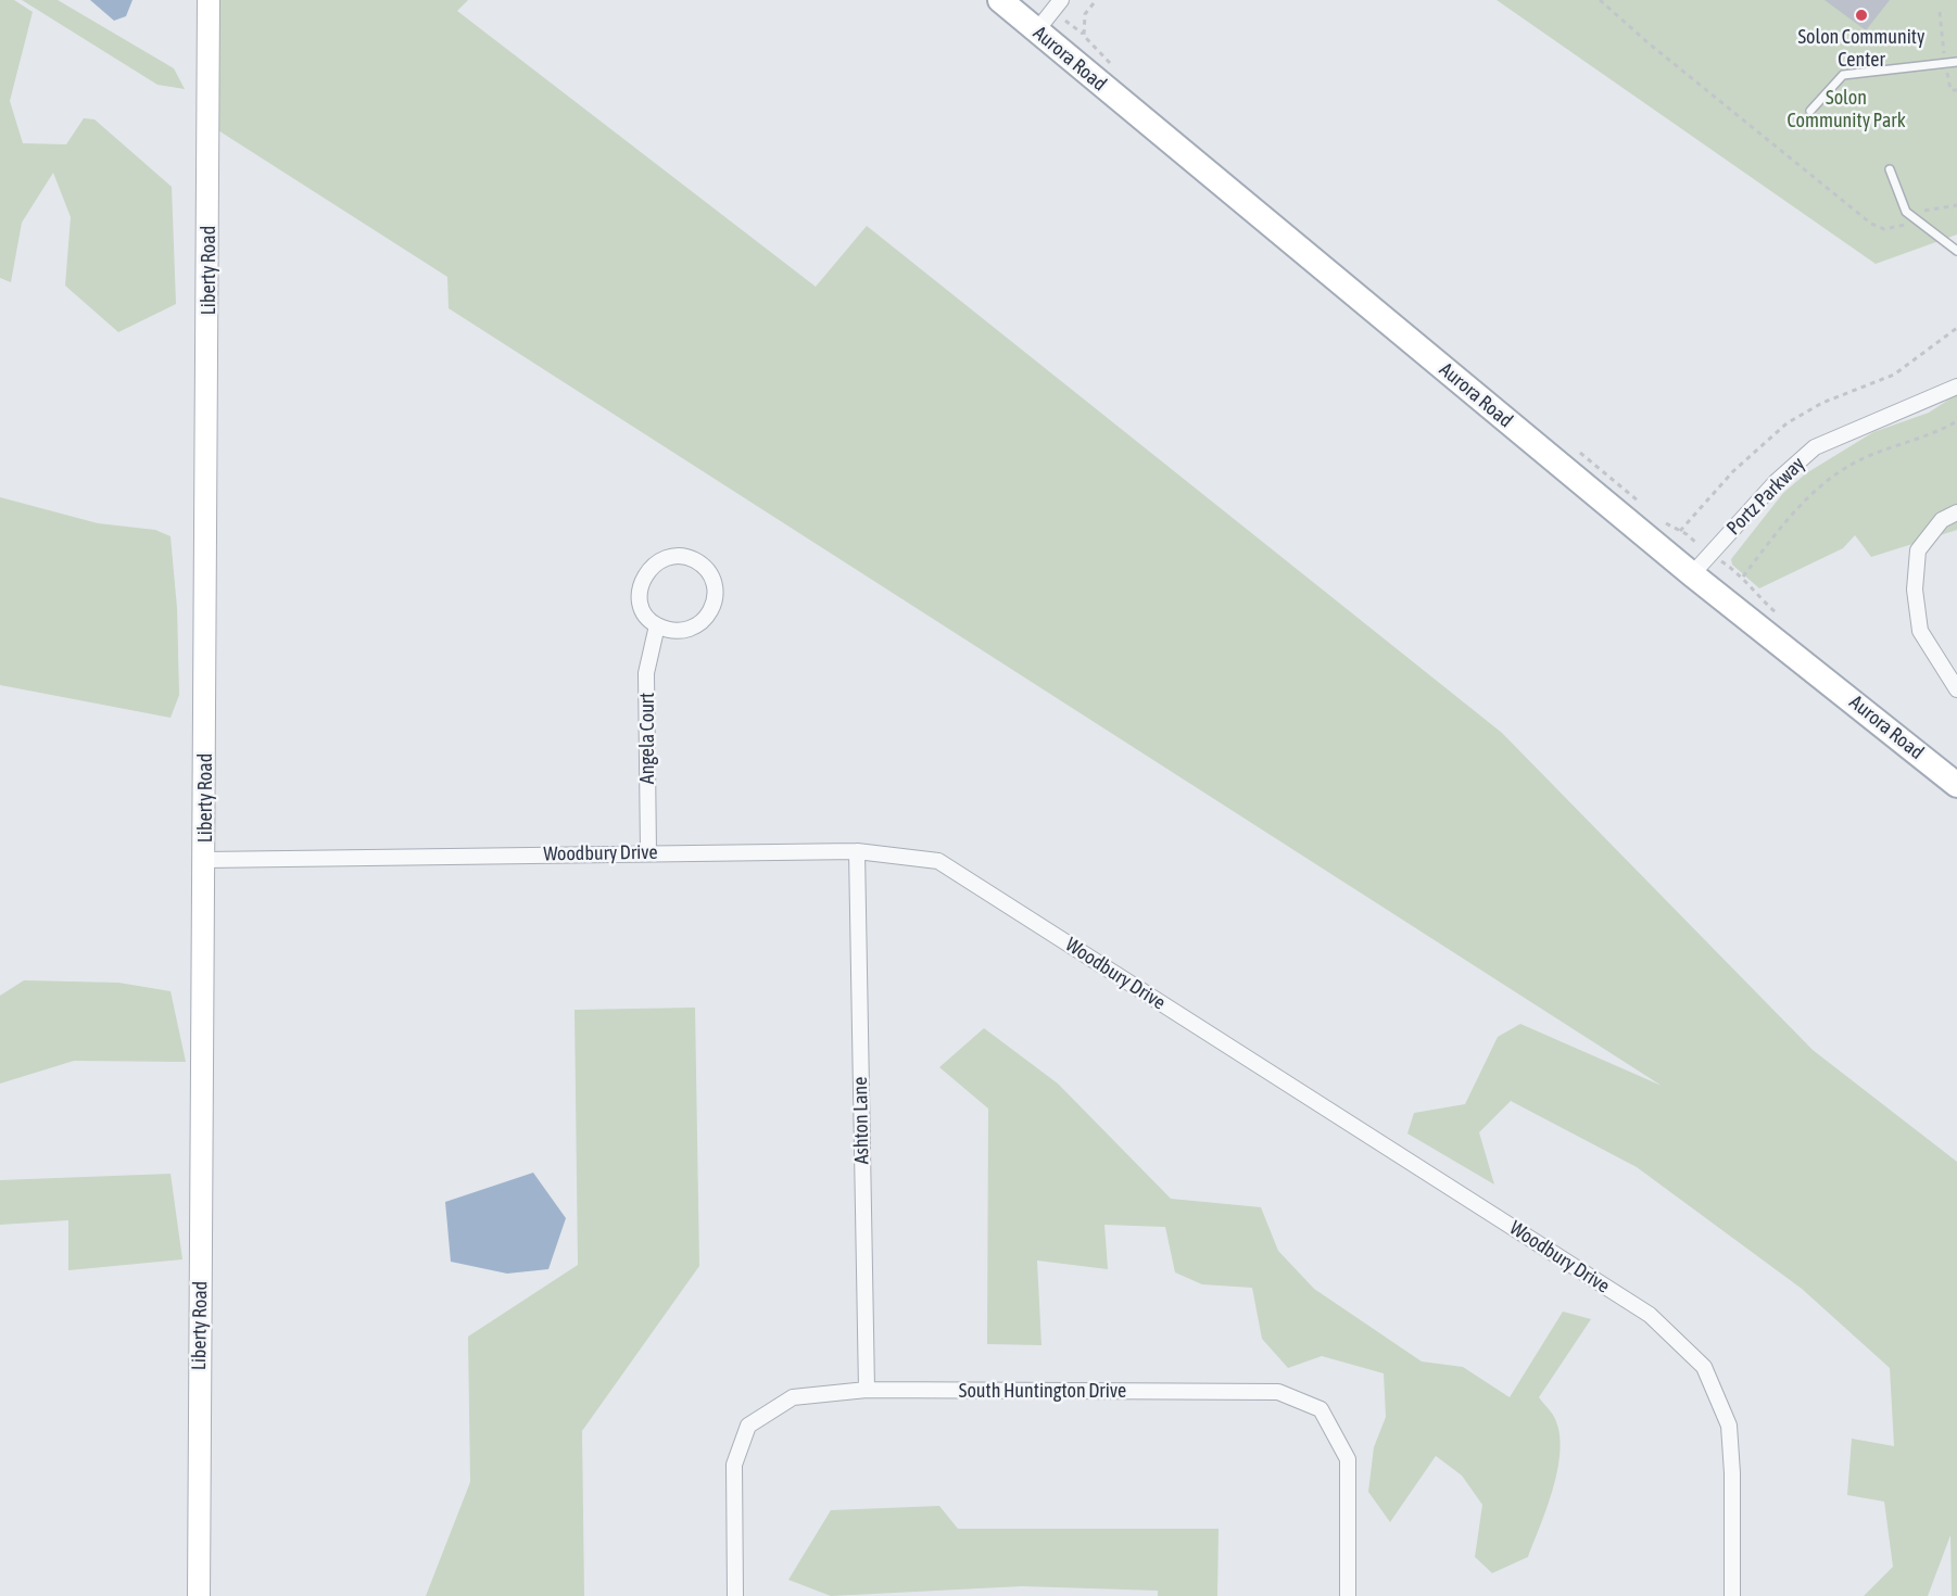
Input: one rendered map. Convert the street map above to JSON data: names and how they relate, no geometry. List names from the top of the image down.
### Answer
{
  "streets": {
    "main road": ["Aurora Road"],
    "street": [
      "Liberty Road",
      "Portz Parkway",
      "Angela Court",
      "Woodbury Drive",
      "Ashton Lane",
      "South Huntington Drive"
    ]
  },
  "crossings": [
    ["Aurora Road", "Portz Parkway"],
    ["Liberty Road", "Woodbury Drive"],
    ["Angela Court", "Woodbury Drive"],
    ["Woodbury Drive", "Ashton Lane"],
    ["Ashton Lane", "South Huntington Drive"]
  ],
  "parks": ["Solon Community Park"],
  "places": ["Solon Community Center"]
}
